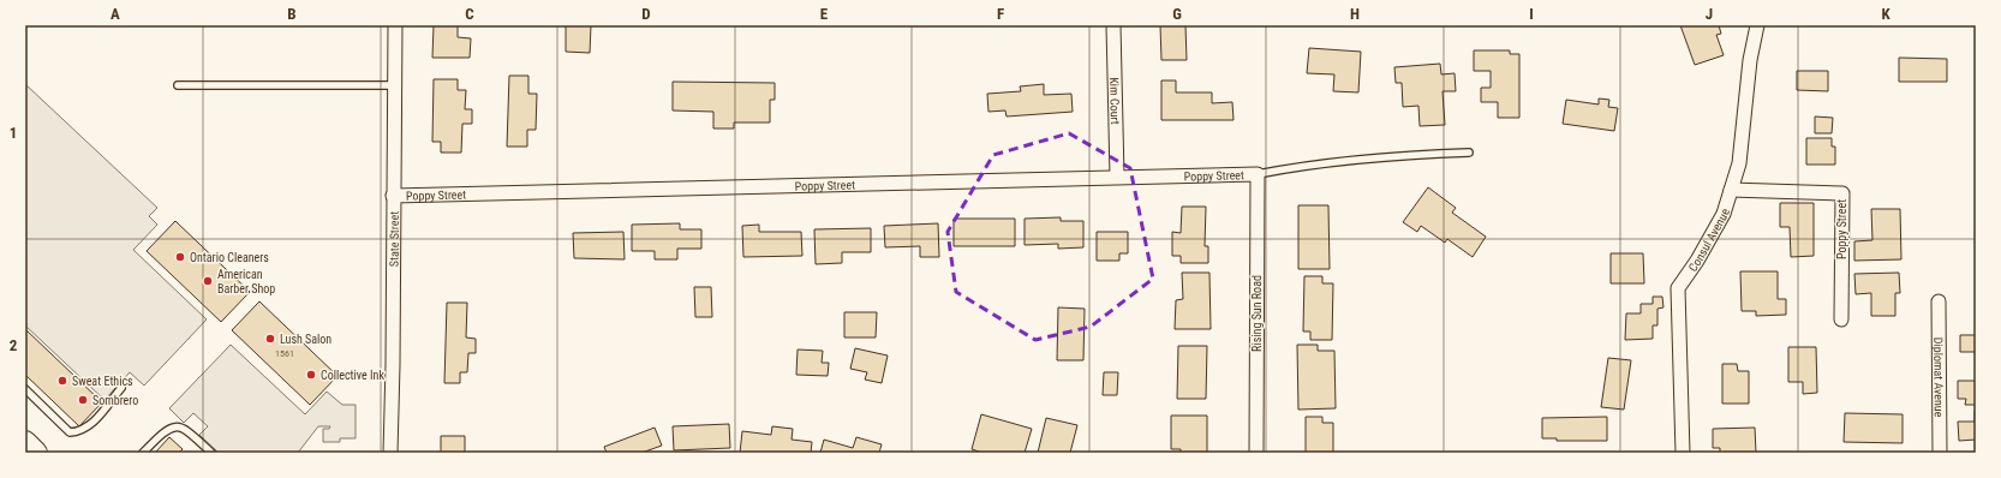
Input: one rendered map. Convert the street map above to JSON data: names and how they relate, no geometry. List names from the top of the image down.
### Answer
{
  "streets": {
    "street": [
      "Kim Court",
      "Poppy Street",
      "State Street",
      "Consul Avenue",
      "Rising Sun Road",
      "Diplomat Avenue"
    ]
  },
  "crossings": [
    ["Kim Court", "Poppy Street"],
    ["Poppy Street", "State Street"],
    ["Poppy Street", "Consul Avenue"],
    ["Poppy Street", "Rising Sun Road"]
  ],
  "places": [
    "Ontario Cleaners",
    "American Barber Shop",
    "Lush Salon",
    "Collective Ink",
    "Sweat Ethics",
    "Sombrero"
  ],
  "house_numbers": ["1561"],
  "grid": {
    "columns": [
      "A",
      "B",
      "C",
      "D",
      "E",
      "F",
      "G",
      "H",
      "I",
      "J",
      "K"
    ],
    "rows": ["1", "2"]
  }
}
